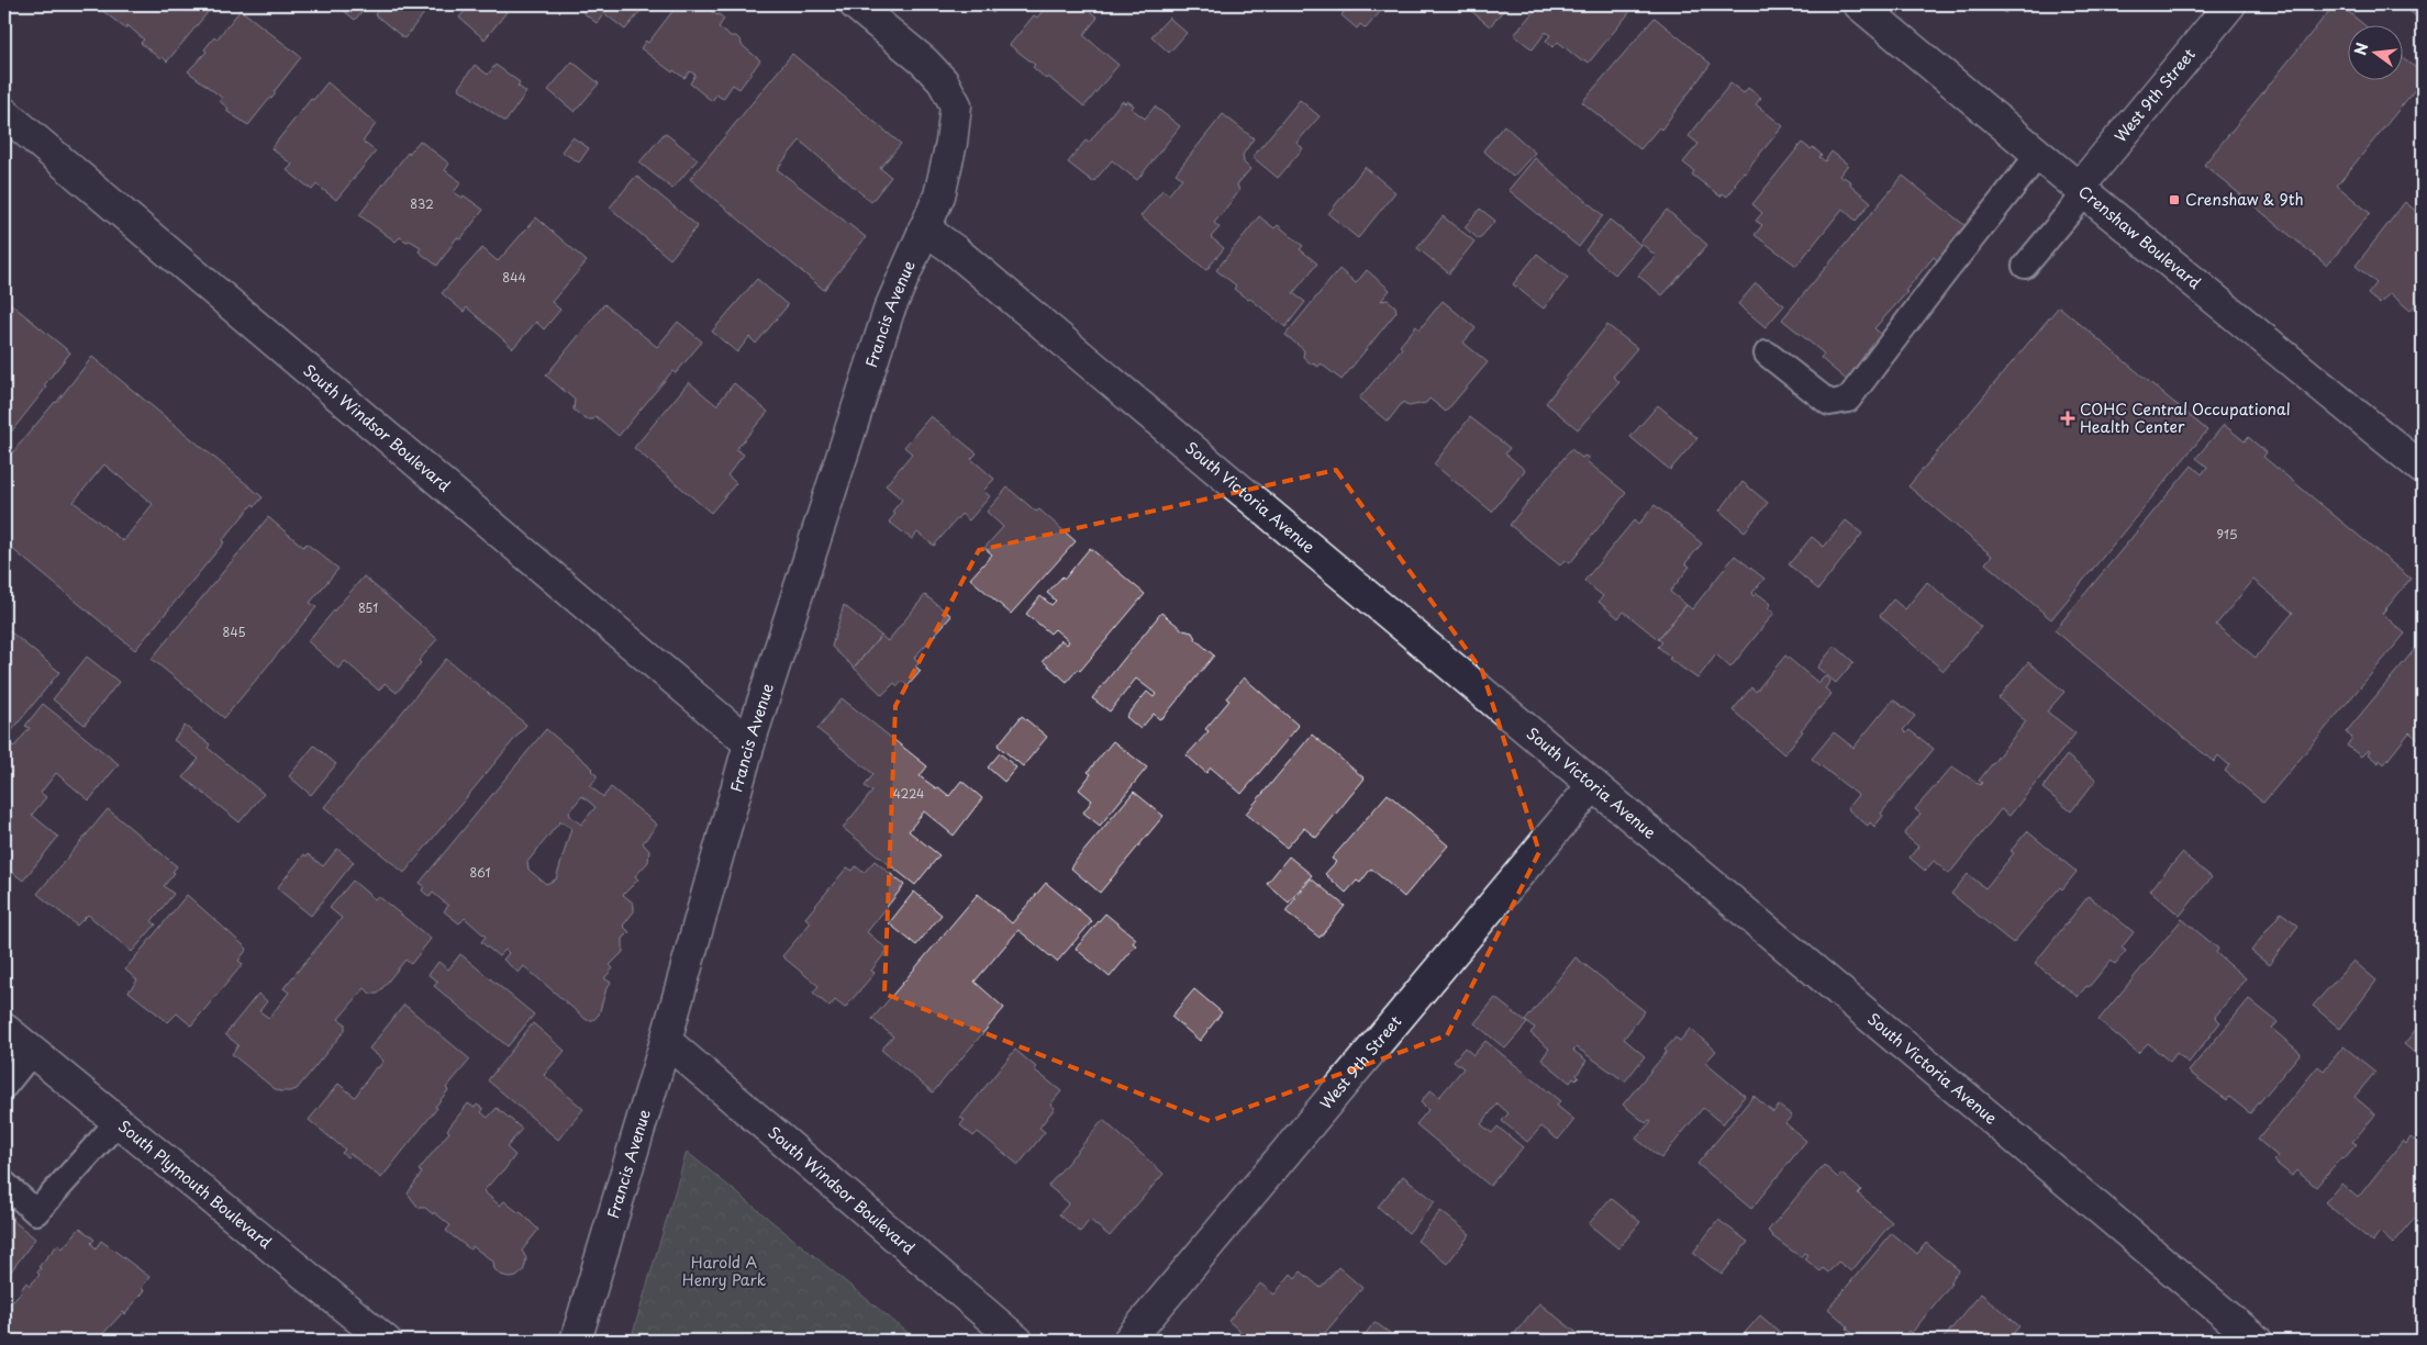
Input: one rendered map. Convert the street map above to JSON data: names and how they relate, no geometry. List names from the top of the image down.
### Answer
{
  "streets": {
    "street": [
      "West 9th Street",
      "Crenshaw Boulevard",
      "Francis Avenue",
      "South Windsor Boulevard",
      "South Victoria Avenue",
      "South Plymouth Boulevard"
    ]
  },
  "crossings": [
    ["West 9th Street", "Crenshaw Boulevard"],
    ["West 9th Street", "South Victoria Avenue"],
    ["Francis Avenue", "South Windsor Boulevard"],
    ["Francis Avenue", "South Victoria Avenue"]
  ],
  "parks": ["Harold A Henry Park"],
  "places": {
    "transit": ["Crenshaw & 9th"],
    "health": ["COHC Central Occupational Health Center"]
  },
  "house_numbers": [
    "832",
    "844",
    "915",
    "851",
    "845",
    "4224",
    "861"
  ],
  "north": "left"
}
